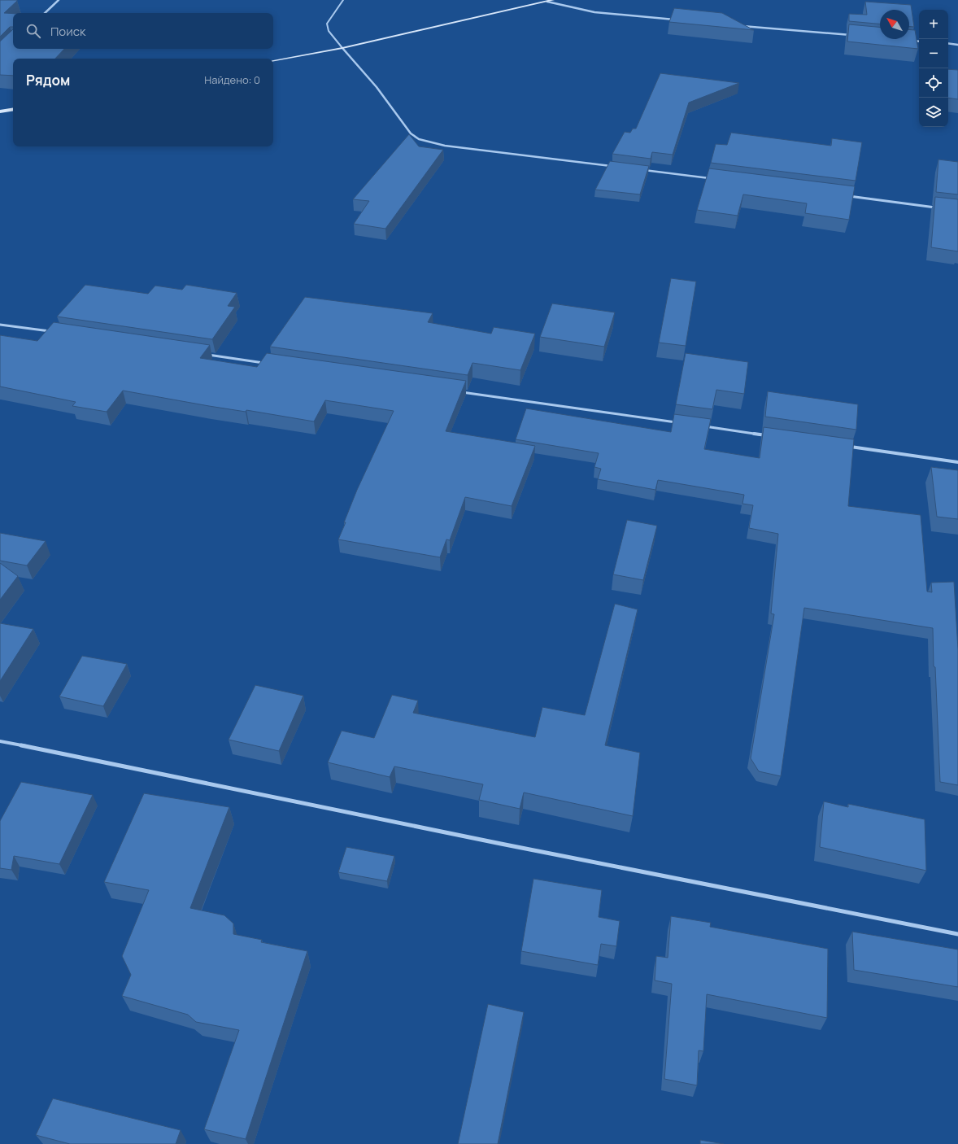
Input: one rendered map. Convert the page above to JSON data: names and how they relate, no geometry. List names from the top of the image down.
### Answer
{
  "north": "top left",
  "page": {
    "map_buttons": ["+", "−"],
    "search": "Поиск",
    "heading": ["Рядом", "Найдено: 0"]
  }
}
